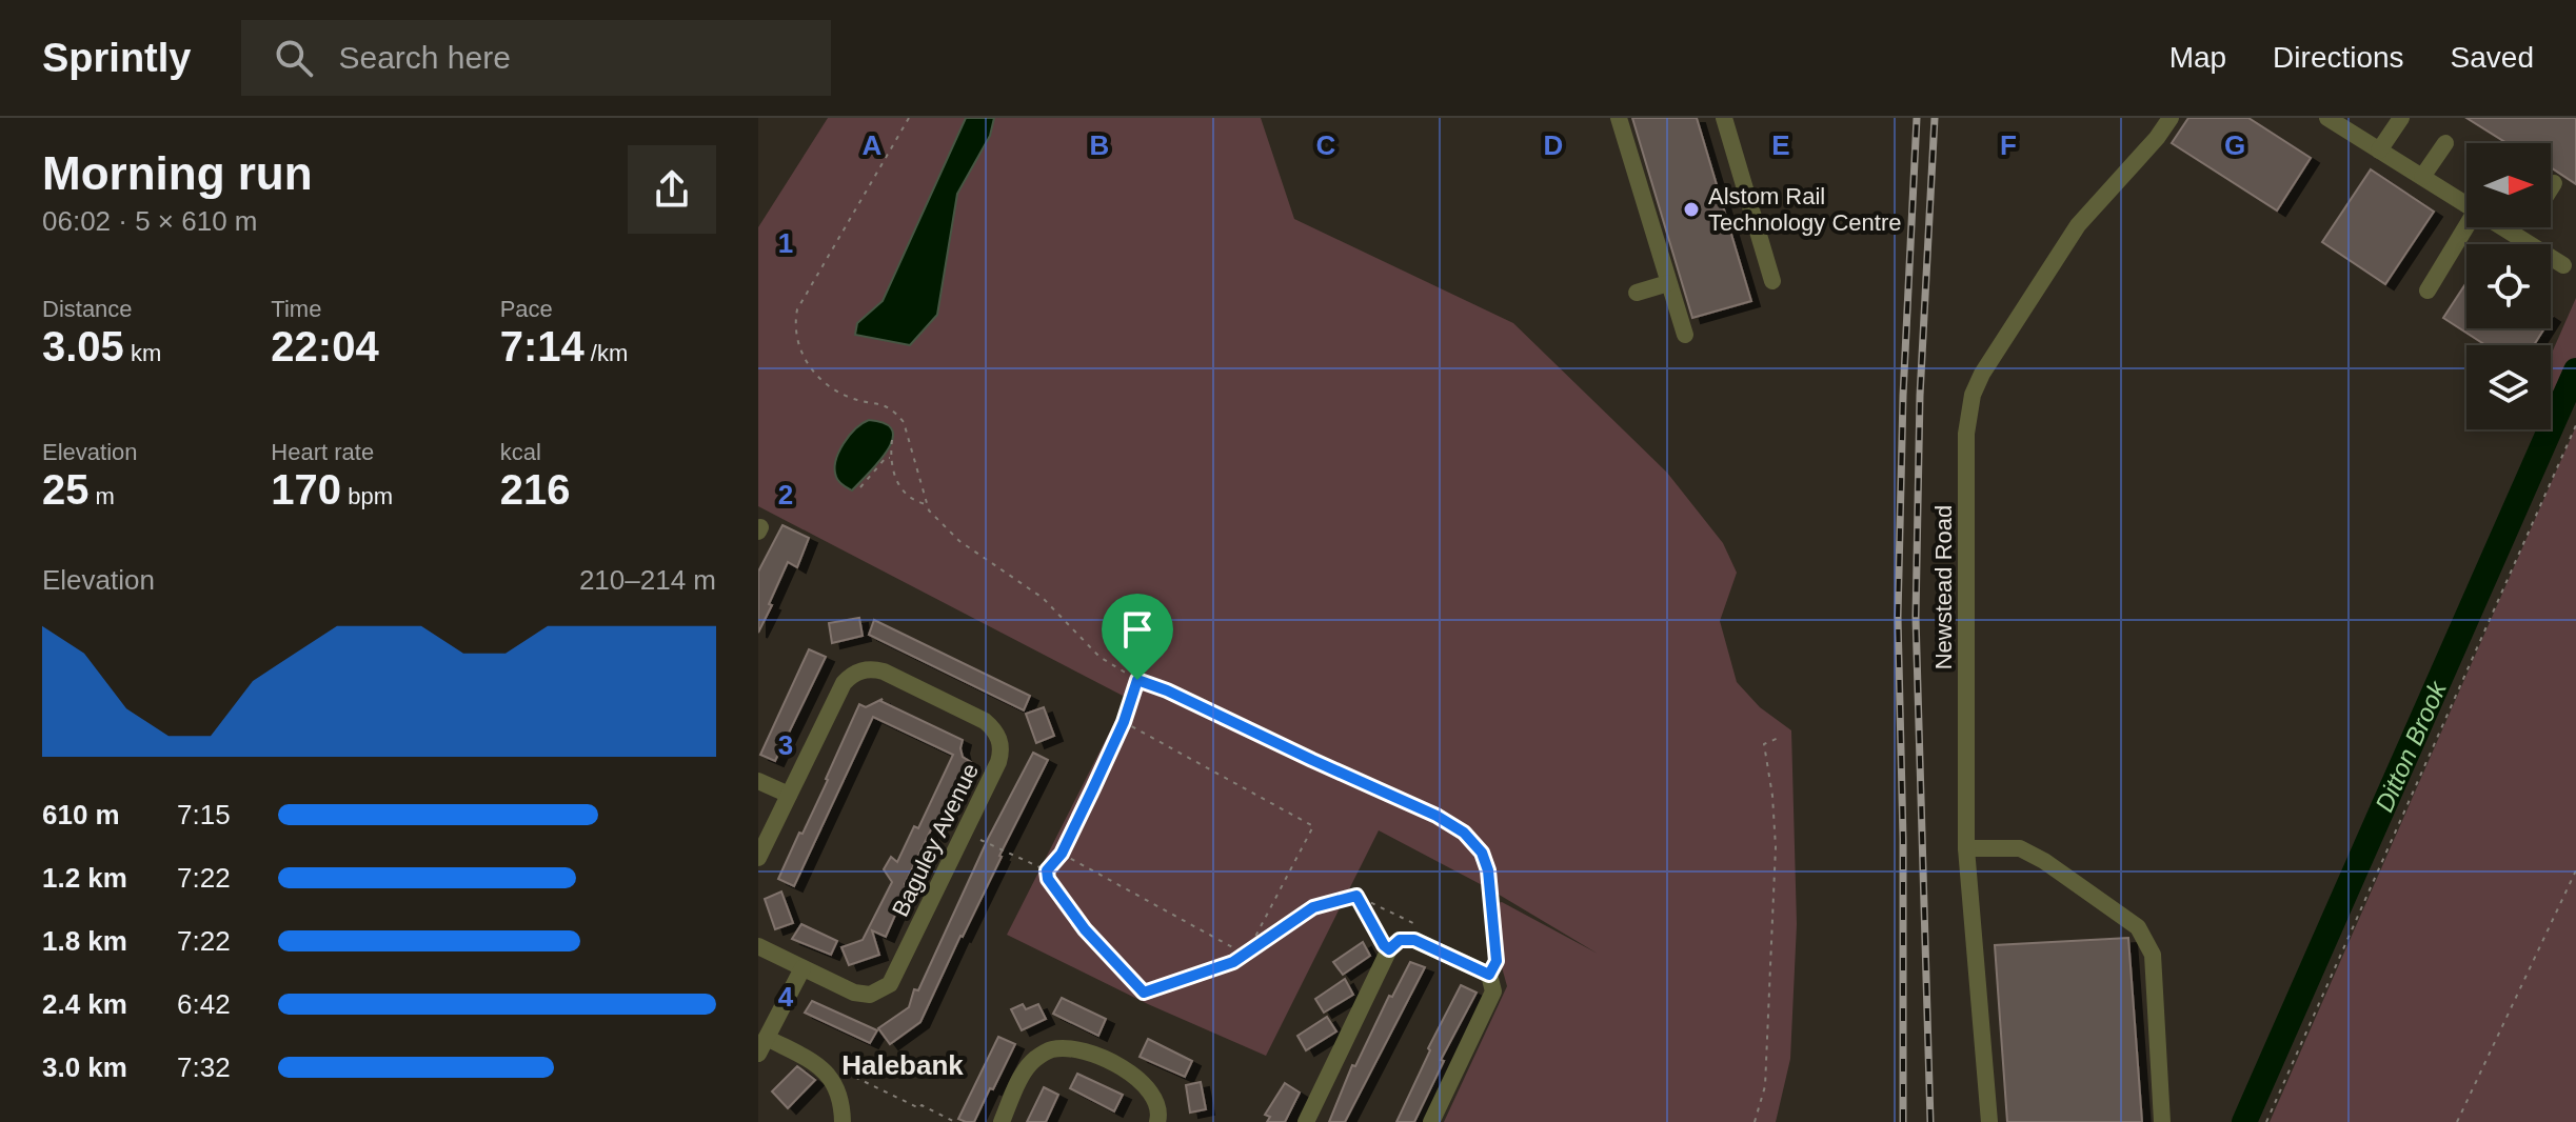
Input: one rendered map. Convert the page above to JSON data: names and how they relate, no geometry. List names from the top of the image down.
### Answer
{
  "streets": {
    "street": ["Newstead Road", "Baguley Avenue"]
  },
  "districts": ["Halebank"],
  "water": ["Ditton Brook"],
  "places": ["Alstom Rail Technology Centre"],
  "north": "right",
  "page": {
    "header": "Sprintly",
    "search": "Search here",
    "nav": ["Map", "Directions", "Saved"],
    "heading": ["Morning run", "06:02 · 5 × 610 m"],
    "stats": [
      ["Distance", "3.05 km"],
      ["Time", "22:04"],
      ["Pace", "7:14 /km"],
      ["Elevation", "25 m"],
      ["Heart rate", "170 bpm"],
      ["kcal", "216"]
    ],
    "chart": ["Elevation", "210–214 m"],
    "list": [
      {
        "name": "610 m",
        "note": "7:15"
      },
      {
        "name": "1.2 km",
        "note": "7:22"
      },
      {
        "name": "1.8 km",
        "note": "7:22"
      },
      {
        "name": "2.4 km",
        "note": "6:42"
      },
      {
        "name": "3.0 km",
        "note": "7:32"
      }
    ]
  },
  "grid": {
    "columns": [
      "A",
      "B",
      "C",
      "D",
      "E",
      "F",
      "G"
    ],
    "rows": [
      "1",
      "2",
      "3",
      "4"
    ]
  }
}
